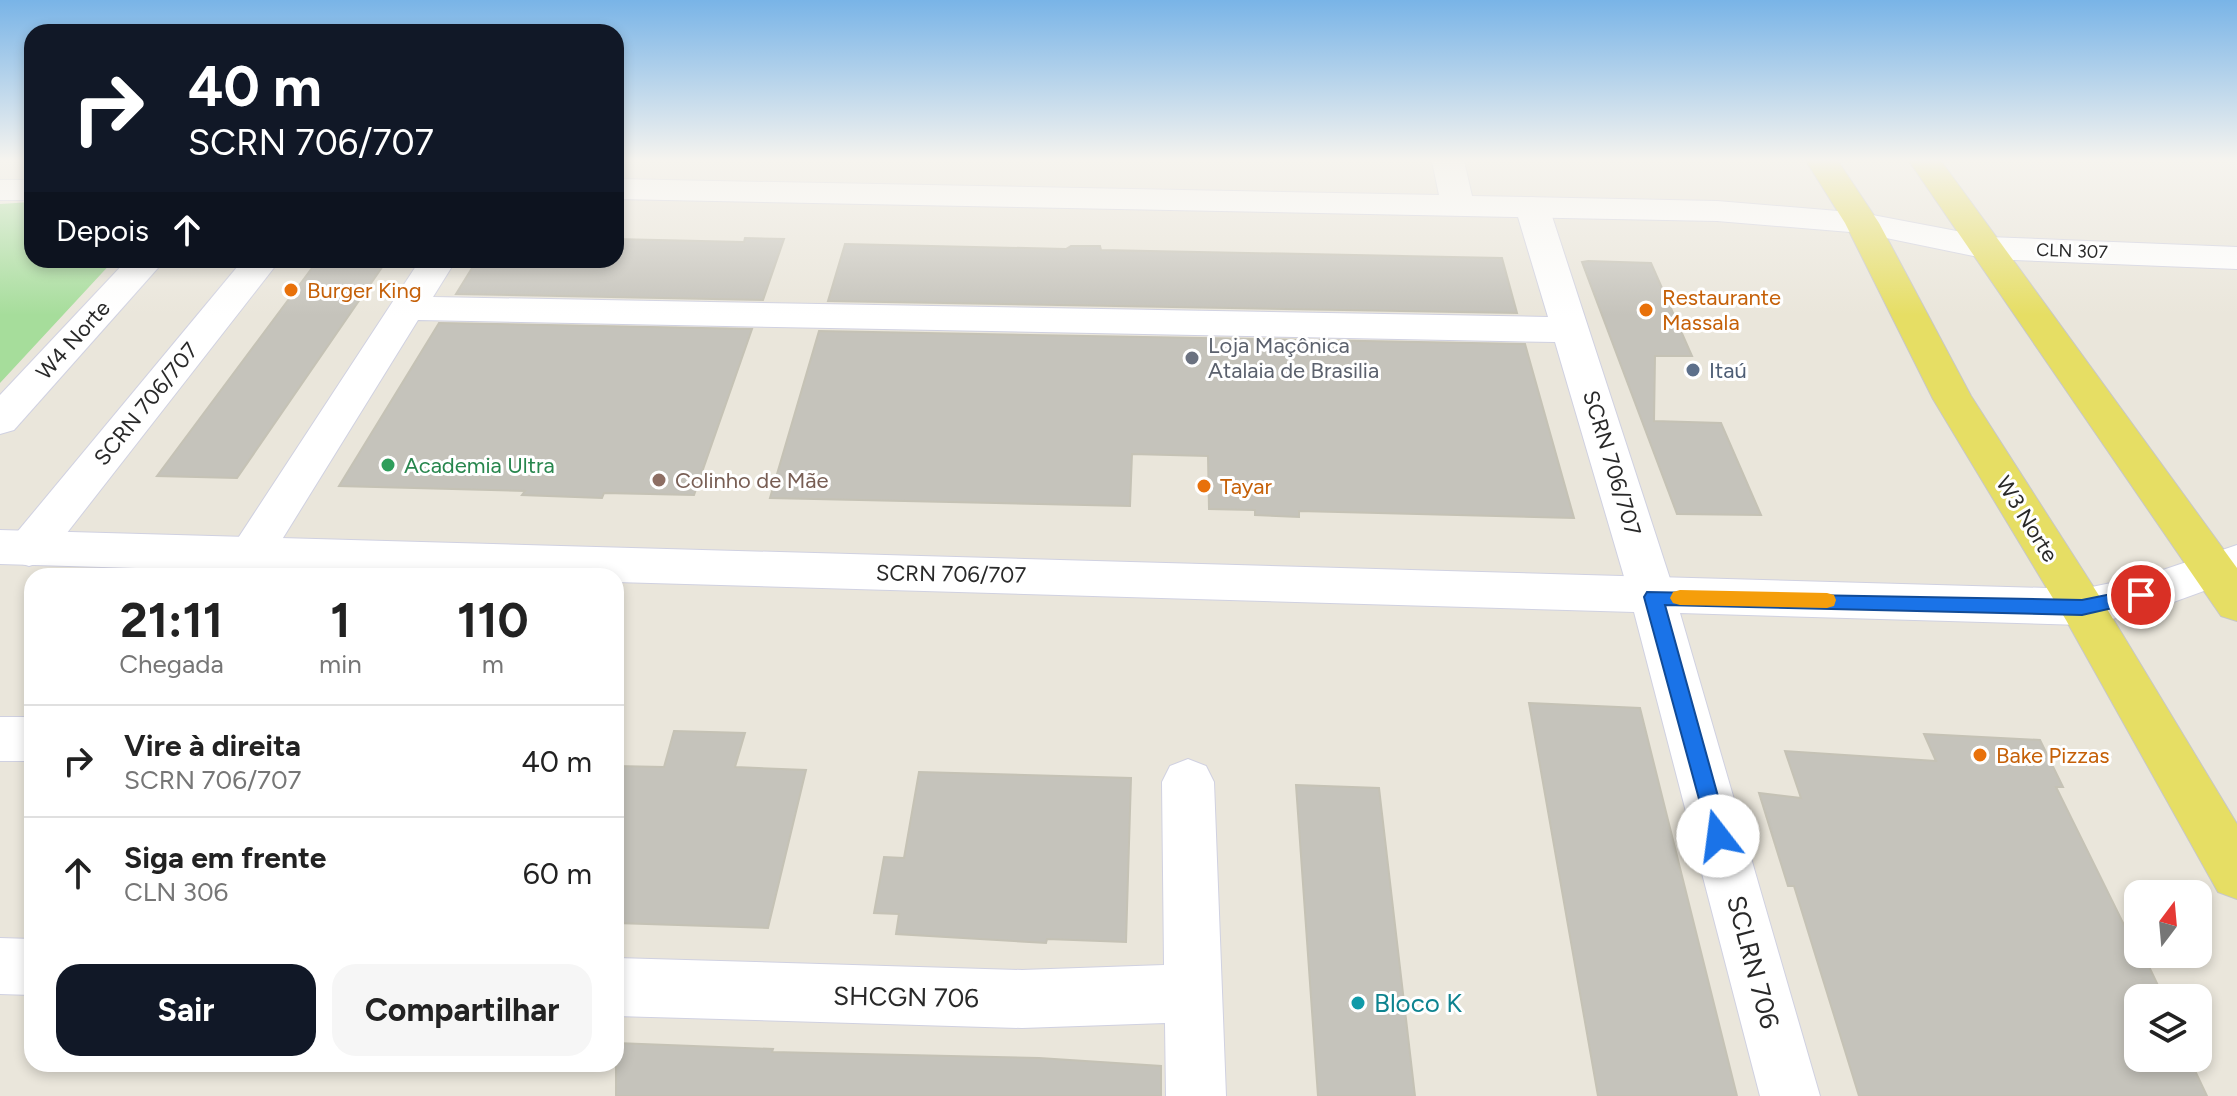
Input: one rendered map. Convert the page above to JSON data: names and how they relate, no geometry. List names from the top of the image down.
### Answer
{
  "streets": {
    "main road": ["W3 Norte"],
    "street": [
      "CLN 307",
      "W4 Norte",
      "SCRN 706/707",
      "SCLRN 706",
      "SHCGN 706"
    ]
  },
  "crossings": [
    ["CLN 307", "W3 Norte"],
    ["SCRN 706/707", "W3 Norte"],
    ["SCRN 706/707", "SCLRN 706"]
  ],
  "places": [
    "Burger King",
    "Restaurante Massala",
    "Loja Maçônica Atalaia de Brasilia",
    "Itaú",
    "Academia Ultra",
    "Colinho de Mãe",
    "Tayar",
    "Bake Pizzas",
    "Bloco K"
  ],
  "north": "top",
  "page": {
    "turn": ["40 m", "SCRN 706/707"],
    "then": "Depois",
    "eta": [
      "21:11",
      "Chegada",
      "1",
      "min",
      "110",
      "m"
    ],
    "list": [
      {
        "name": "Vire à direita",
        "note": "SCRN 706/707",
        "value": "40 m"
      },
      {
        "name": "Siga em frente",
        "note": "CLN 306",
        "value": "60 m"
      }
    ],
    "buttons": ["Sair", "Compartilhar"]
  }
}
